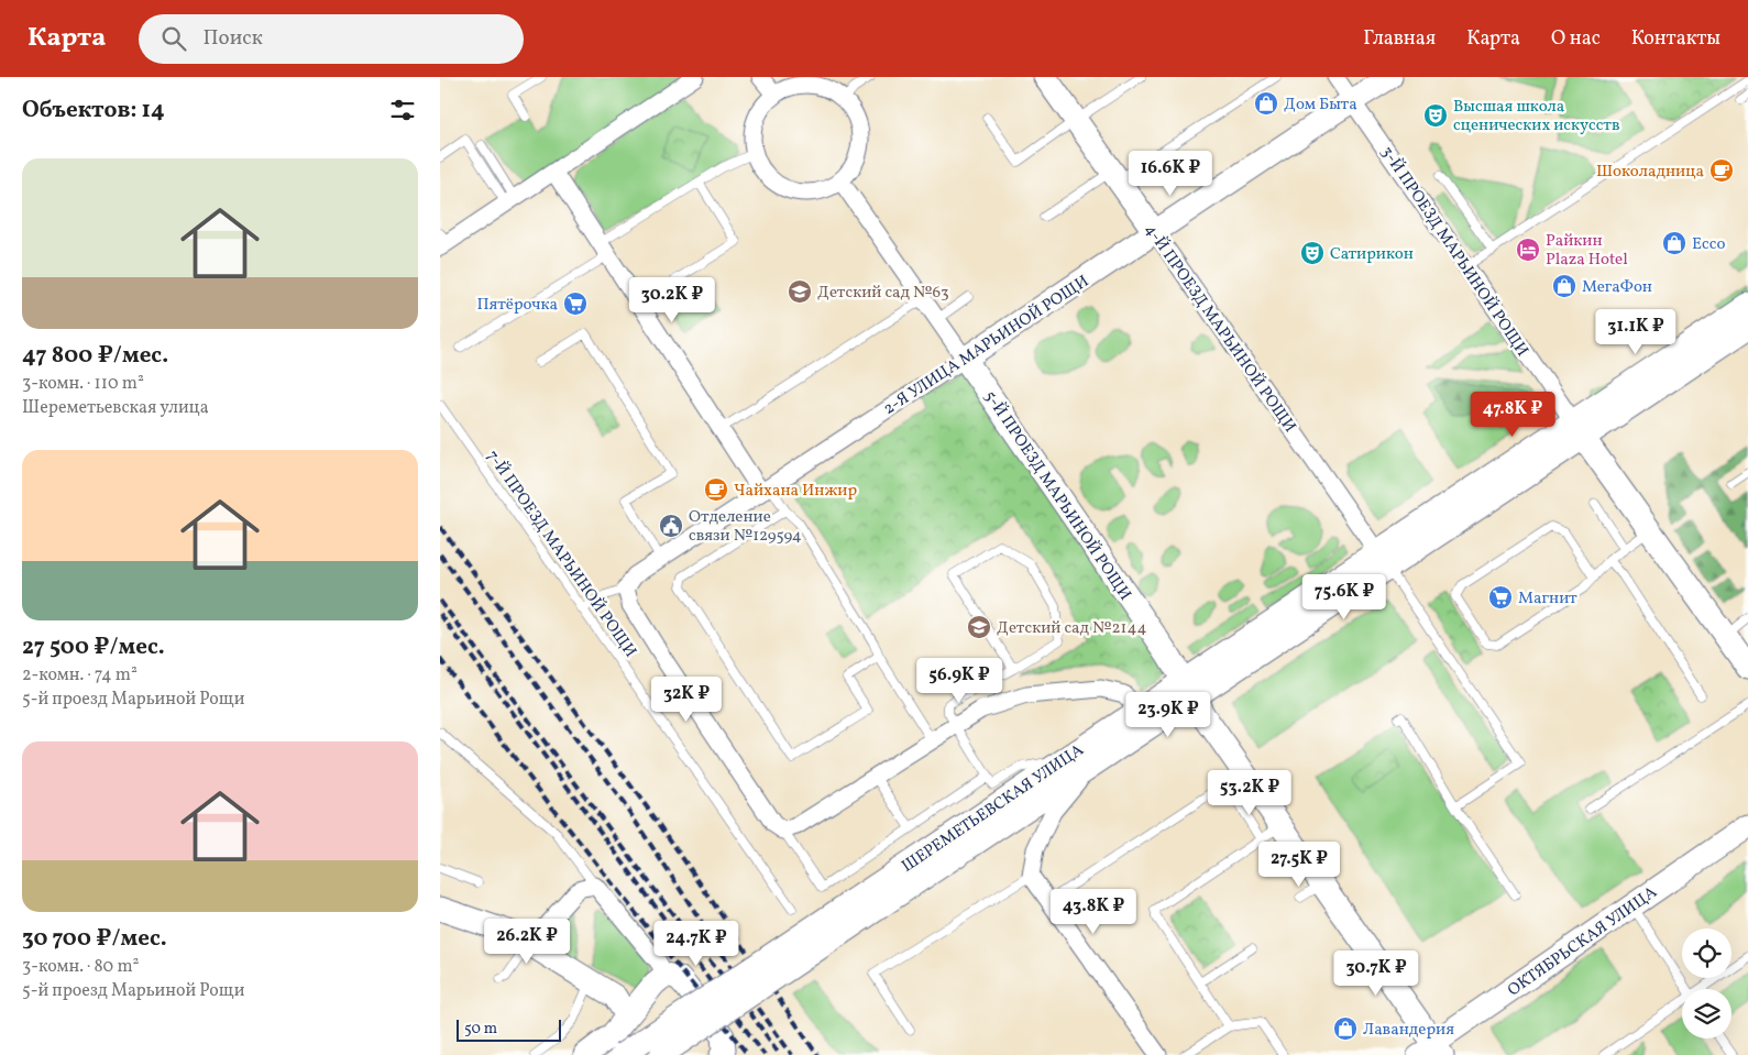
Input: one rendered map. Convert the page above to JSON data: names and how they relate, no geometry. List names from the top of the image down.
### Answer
{
  "streets": {
    "street": [
      "3-Й ПРОЕЗД МАРЬИНОЙ РОЩИ",
      "4-Й ПРОЕЗД МАРЬИНОЙ РОЩИ",
      "2-Я УЛИЦА МАРЬИНОЙ РОЩИ",
      "5-Й ПРОЕЗД МАРЬИНОЙ РОЩИ",
      "ШЕРЕМЕТЬЕВСКАЯ УЛИЦА",
      "ОКТЯБРЬСКАЯ УЛИЦА"
    ],
    "lane": ["7-Й ПРОЕЗД МАРЬИНОЙ РОЩИ"]
  },
  "crossings": [
    ["3-Й ПРОЕЗД МАРЬИНОЙ РОЩИ", "2-Я УЛИЦА МАРЬИНОЙ РОЩИ"],
    ["3-Й ПРОЕЗД МАРЬИНОЙ РОЩИ", "ШЕРЕМЕТЬЕВСКАЯ УЛИЦА"],
    ["4-Й ПРОЕЗД МАРЬИНОЙ РОЩИ", "2-Я УЛИЦА МАРЬИНОЙ РОЩИ"],
    ["4-Й ПРОЕЗД МАРЬИНОЙ РОЩИ", "ШЕРЕМЕТЬЕВСКАЯ УЛИЦА"],
    ["2-Я УЛИЦА МАРЬИНОЙ РОЩИ", "5-Й ПРОЕЗД МАРЬИНОЙ РОЩИ"],
    ["2-Я УЛИЦА МАРЬИНОЙ РОЩИ", "7-Й ПРОЕЗД МАРЬИНОЙ РОЩИ"],
    ["5-Й ПРОЕЗД МАРЬИНОЙ РОЩИ", "ШЕРЕМЕТЬЕВСКАЯ УЛИЦА"],
    ["5-Й ПРОЕЗД МАРЬИНОЙ РОЩИ", "ОКТЯБРЬСКАЯ УЛИЦА"]
  ],
  "places": {
    "shop": [
      "Дом Быта",
      "Ecco",
      "МегаФон",
      "Лавандерия"
    ],
    "theatre": ["Высшая школа сценических искусств", "Сатирикон"],
    "cafe": ["Шоколадница", "Чайхана Инжир"],
    "hotel": ["Райкин Plaza Hotel"],
    "school or university": ["Детский сад №63", "Детский сад №2144"],
    "supermarket": ["Пятёрочка", "Магнит"],
    "public building": ["Отделение связи №129594"]
  },
  "scale_bar": "50 m",
  "page": {
    "header": "Карта",
    "search": "Поиск",
    "nav": [
      "Главная",
      "Карта",
      "О нас",
      "Контакты"
    ],
    "heading": "Объектов: 14",
    "list": [
      {
        "name": "47 800 ₽/мес.",
        "note": "3-комн. · 110 m² · Шереметьевская улица"
      },
      {
        "name": "27 500 ₽/мес.",
        "note": "2-комн. · 74 m² · 5-й проезд Марьиной Рощи"
      },
      {
        "name": "30 700 ₽/мес.",
        "note": "3-комн. · 80 m² · 5-й проезд Марьиной Рощи"
      }
    ],
    "price": [
      "16.6K ₽",
      "30.2K ₽",
      "31.1K ₽",
      "47.8K ₽",
      "75.6K ₽",
      "56.9K ₽",
      "32K ₽",
      "23.9K ₽",
      "53.2K ₽",
      "27.5K ₽",
      "43.8K ₽",
      "26.2K ₽",
      "24.7K ₽",
      "30.7K ₽"
    ],
    "scale": "50 m"
  }
}
